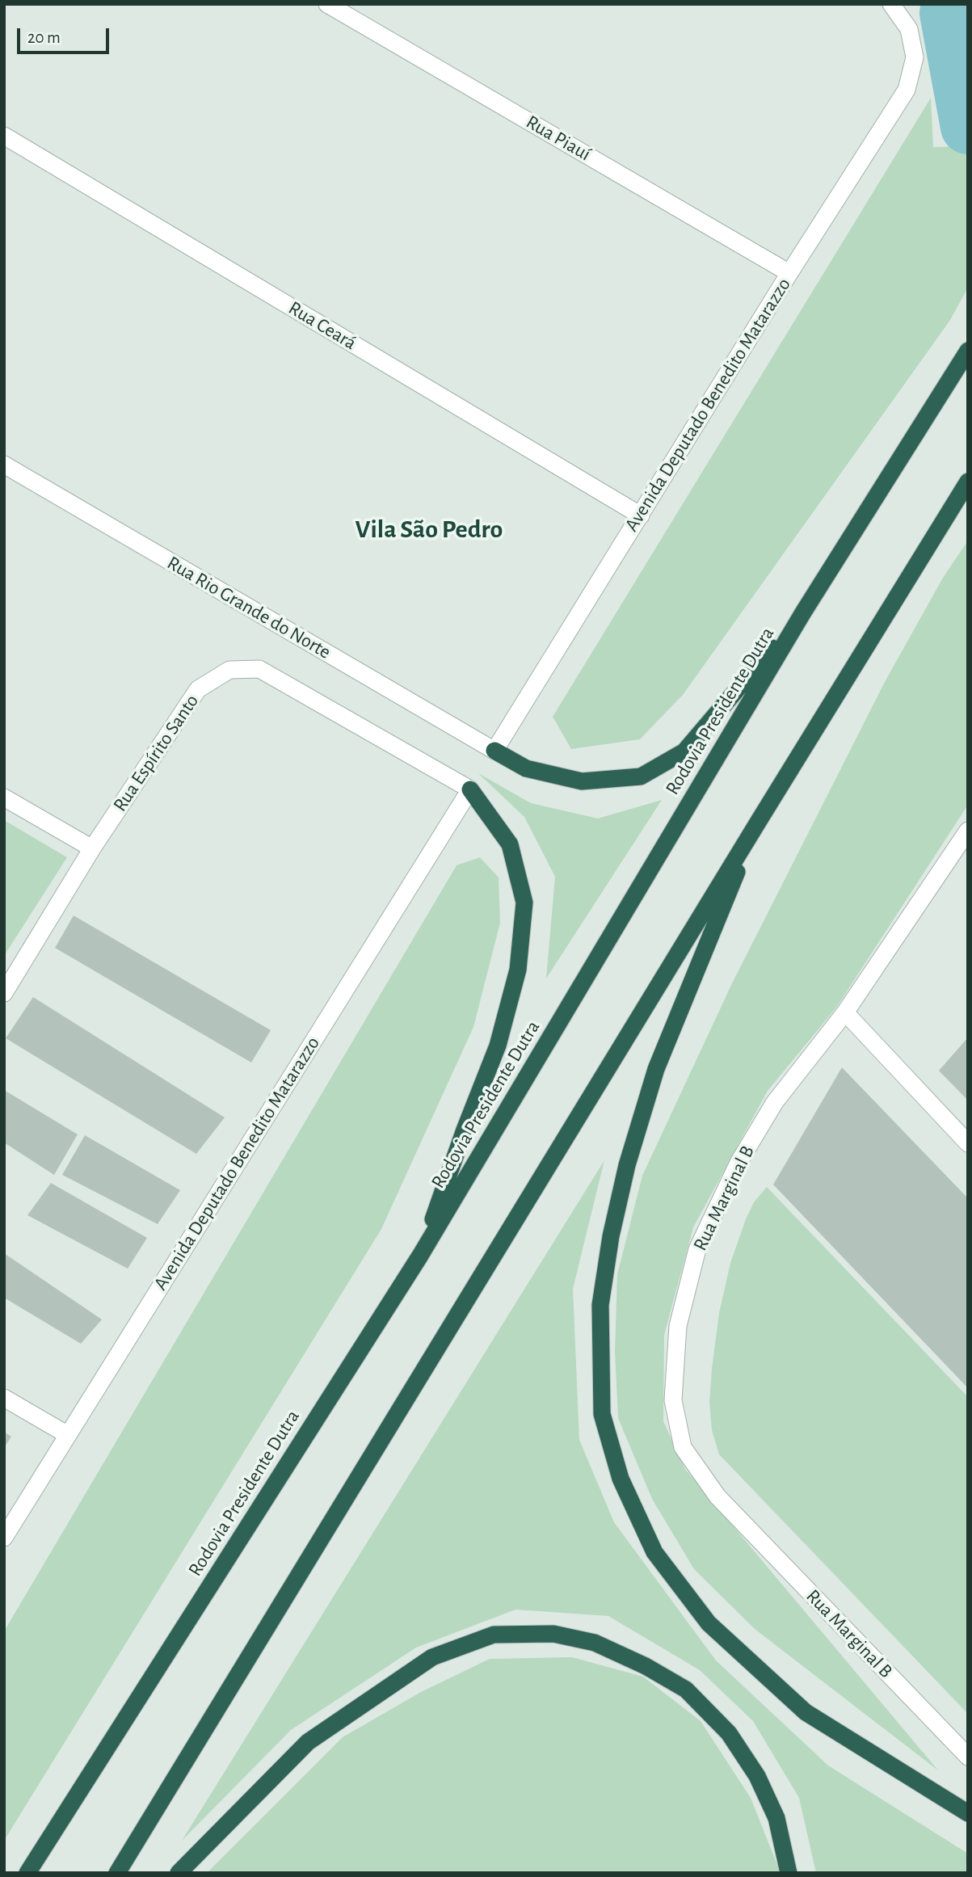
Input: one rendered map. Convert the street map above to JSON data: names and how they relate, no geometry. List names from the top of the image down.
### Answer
{
  "streets": {
    "highway": ["Rodovia Presidente Dutra"],
    "street": [
      "Rua Piauí",
      "Rua Ceará",
      "Avenida Deputado Benedito Matarazzo",
      "Rua Rio Grande do Norte",
      "Rua Espírito Santo",
      "Rua Marginal B"
    ]
  },
  "crossings": [
    ["Rua Piauí", "Avenida Deputado Benedito Matarazzo"],
    ["Rua Ceará", "Avenida Deputado Benedito Matarazzo"],
    ["Avenida Deputado Benedito Matarazzo", "Rua Rio Grande do Norte"],
    ["Avenida Deputado Benedito Matarazzo", "Rua Espírito Santo"]
  ],
  "districts": ["Vila São Pedro"],
  "scale_bar": "20 m"
}
